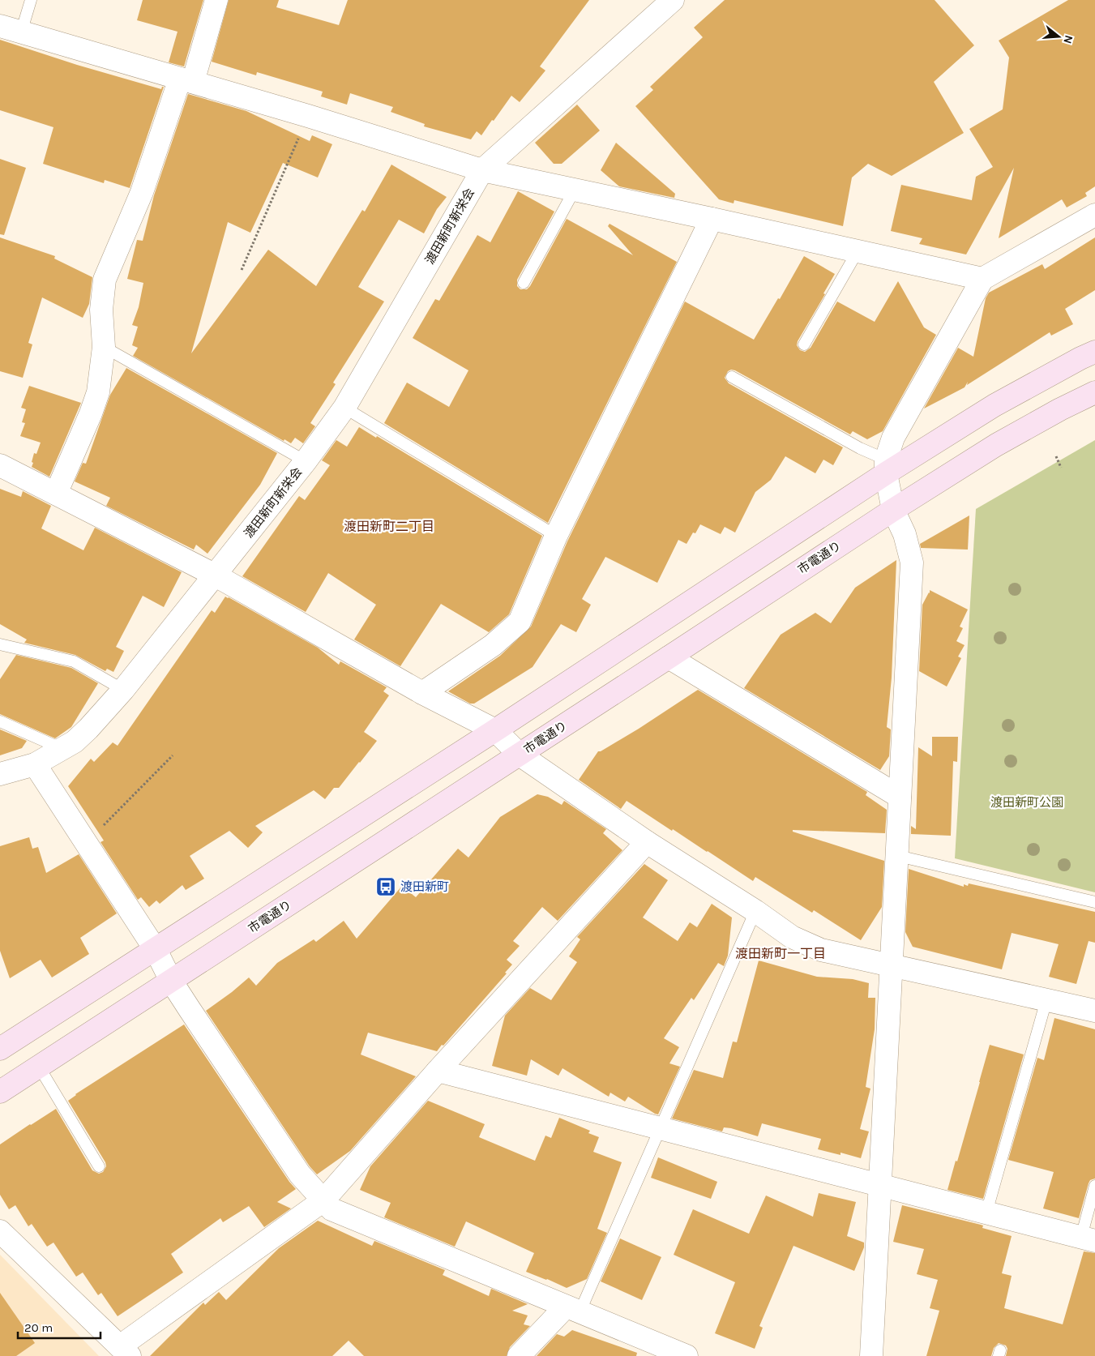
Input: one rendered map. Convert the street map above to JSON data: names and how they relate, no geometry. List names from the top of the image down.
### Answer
{
  "streets": {
    "street": ["渡田新町新栄会", "市電通り"]
  },
  "districts": ["渡田新町二丁目", "渡田新町一丁目"],
  "parks": ["渡田新町公園"],
  "places": {
    "bus stop": ["渡田新町"]
  },
  "scale_bar": "20 m",
  "north": "right"
}
